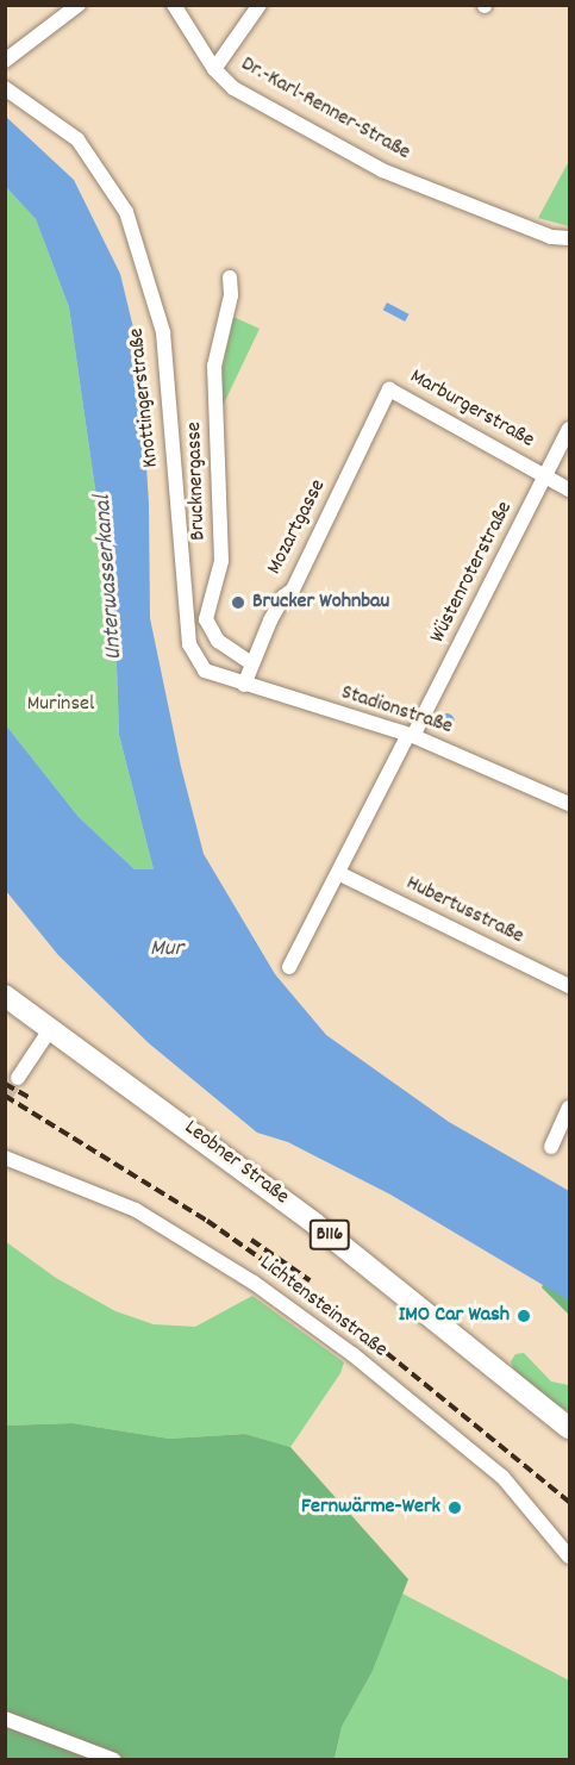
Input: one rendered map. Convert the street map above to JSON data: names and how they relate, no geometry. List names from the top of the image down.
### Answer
{
  "streets": {
    "main road": ["Leobner Straße", "B116"],
    "street": [
      "Dr.-Karl-Renner-Straße",
      "Knottingerstraße",
      "Marburgerstraße",
      "Brucknergasse",
      "Mozartgasse",
      "Wüstenroterstraße",
      "Stadionstraße",
      "Hubertusstraße",
      "Lichtensteinstraße"
    ]
  },
  "crossings": [
    ["Knottingerstraße", "Stadionstraße"],
    ["Marburgerstraße", "Mozartgasse"],
    ["Marburgerstraße", "Wüstenroterstraße"],
    ["Brucknergasse", "Mozartgasse"],
    ["Mozartgasse", "Stadionstraße"],
    ["Wüstenroterstraße", "Stadionstraße"]
  ],
  "water": ["Unterwasserkanal", "Mur"],
  "parks": ["Murinsel"],
  "places": ["Brucker Wohnbau", "IMO Car Wash", "Fernwärme-Werk"]
}
